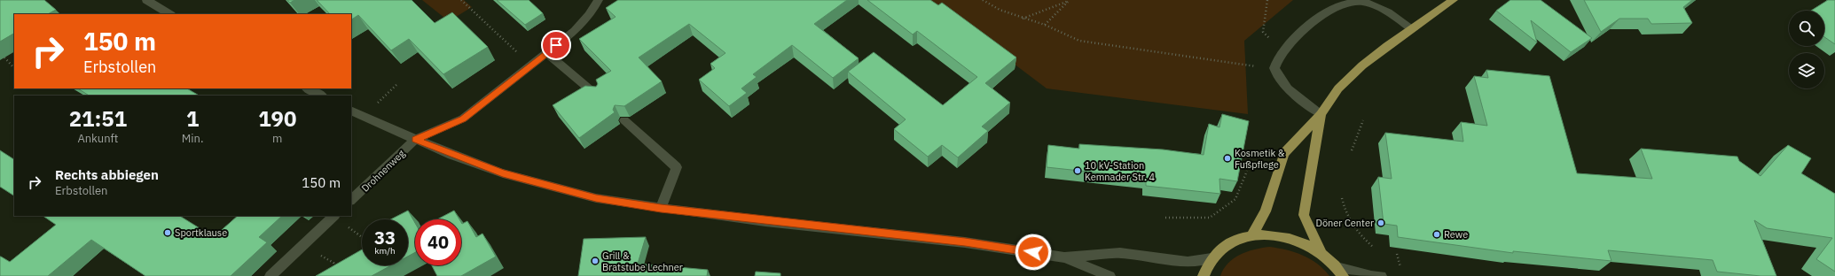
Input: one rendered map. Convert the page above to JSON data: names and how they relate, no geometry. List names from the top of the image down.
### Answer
{
  "streets": {
    "street": ["Drohnenweg"]
  },
  "places": [
    "Kosmetik & Fußpflege",
    "10 kV-Station Kemnader Str. 4",
    "Döner Center",
    "Sportklause",
    "Rewe",
    "Grill & Bratstube Lechner"
  ],
  "page": {
    "turn": ["150 m", "Erbstollen"],
    "eta": [
      "21:51",
      "Ankunft",
      "1",
      "Min.",
      "190",
      "m"
    ],
    "list": [
      {
        "name": "Rechts abbiegen",
        "note": "Erbstollen",
        "value": "150 m"
      }
    ],
    "speed": "33 km/h",
    "limit": "40"
  }
}
